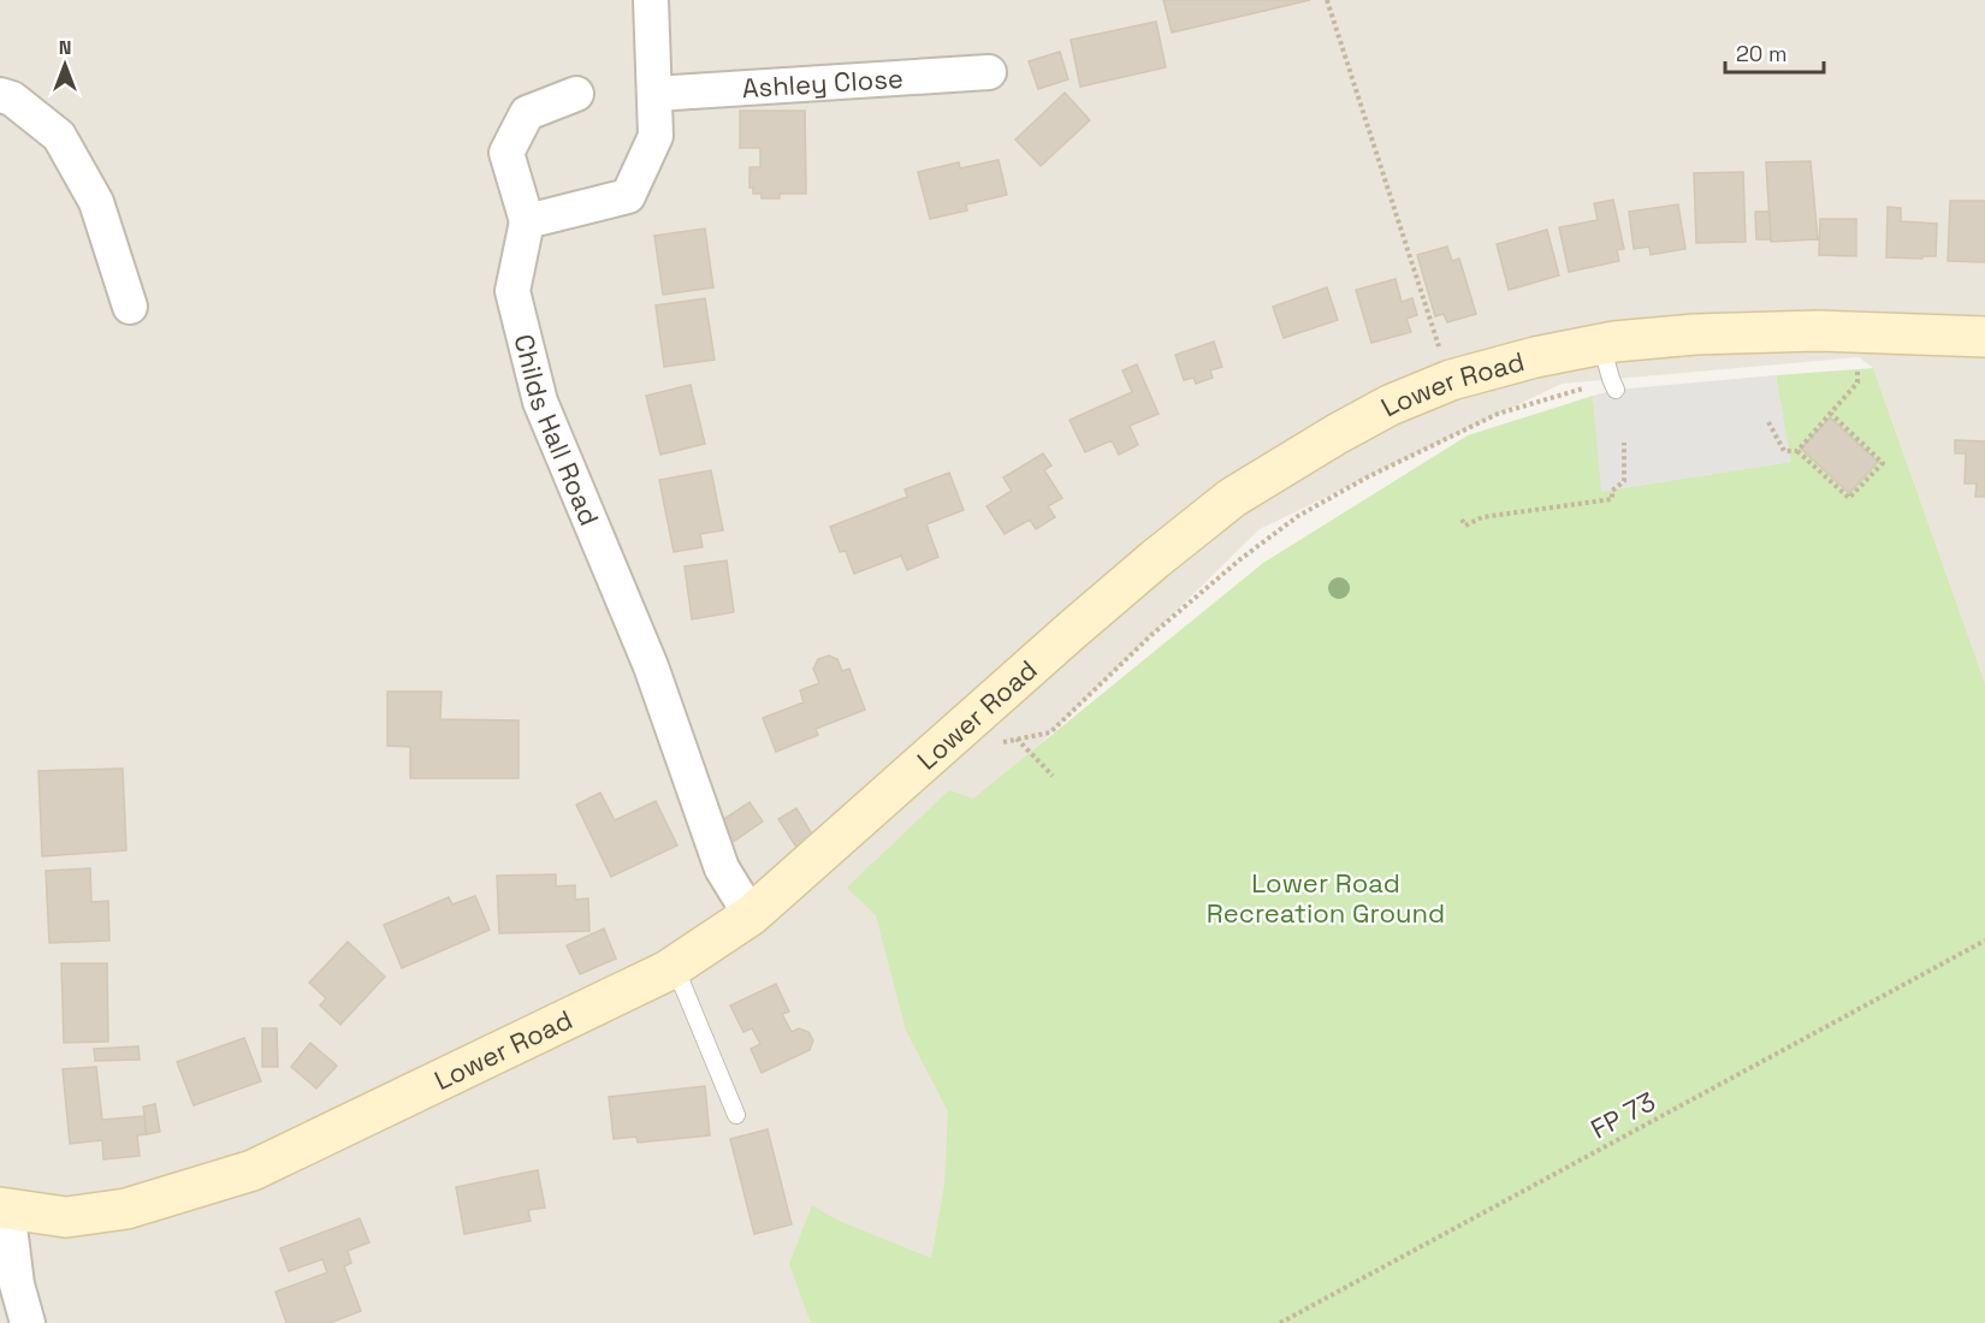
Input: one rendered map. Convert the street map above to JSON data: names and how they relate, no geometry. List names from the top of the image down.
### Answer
{
  "streets": {
    "street": ["Ashley Close", "Lower Road", "Childs Hall Road"],
    "path": ["FP 73"]
  },
  "crossings": [
    ["Lower Road", "Childs Hall Road"]
  ],
  "parks": ["Lower Road Recreation Ground"],
  "scale_bar": "20 m",
  "north": "top"
}
